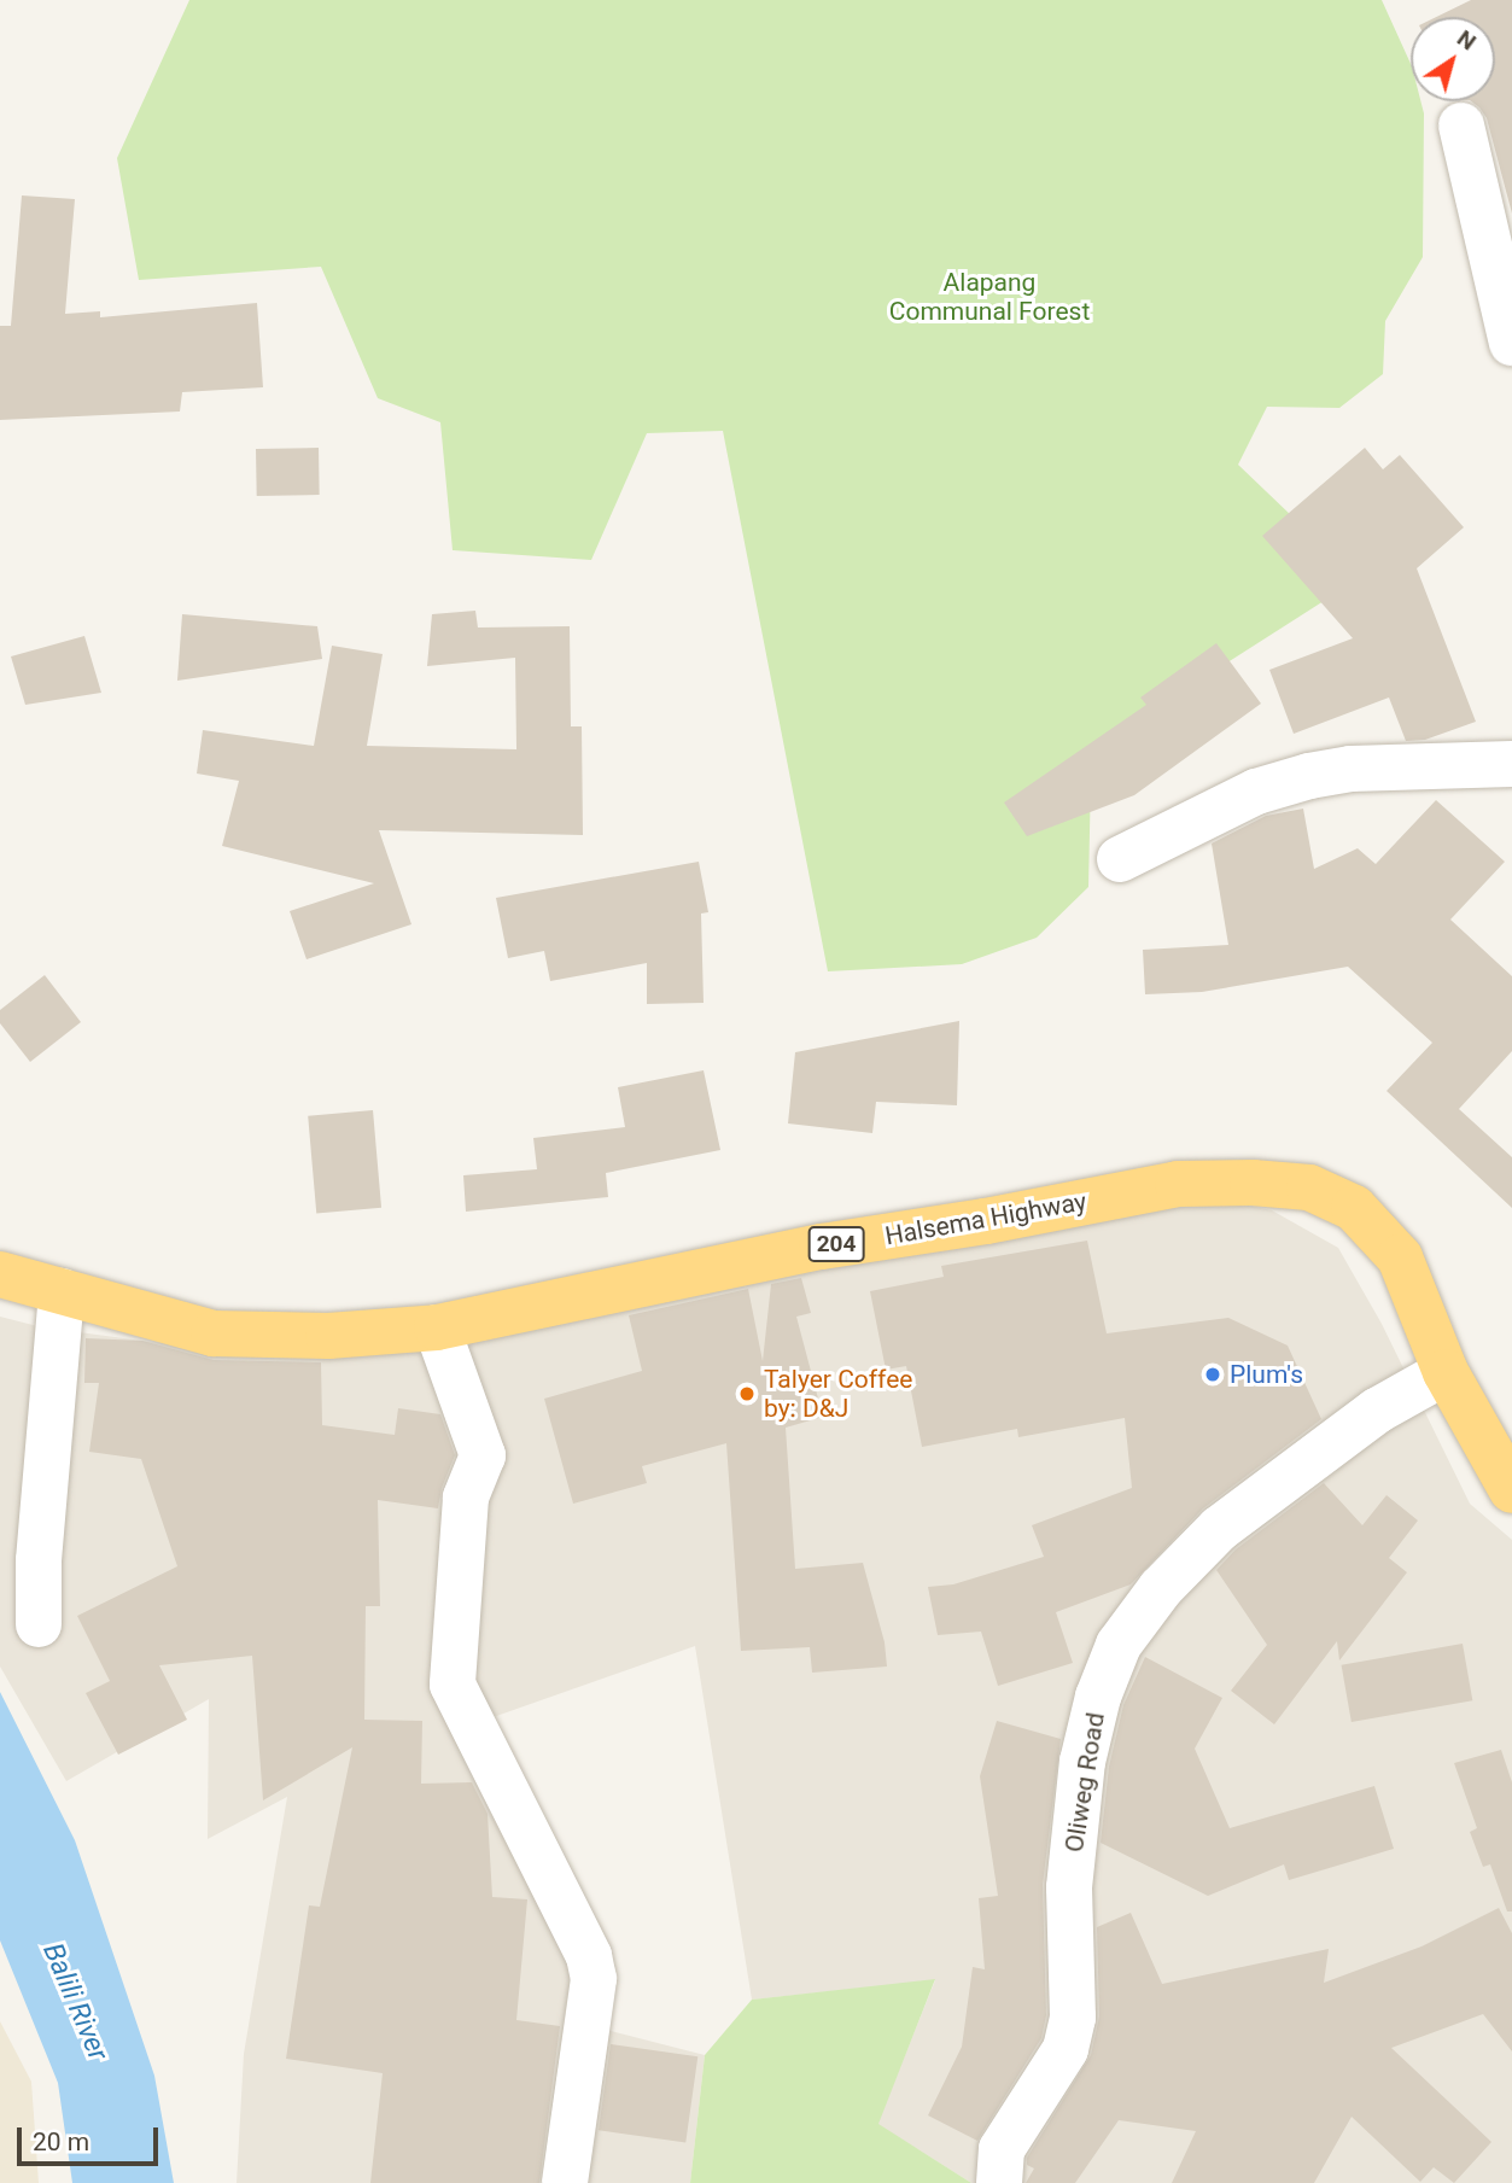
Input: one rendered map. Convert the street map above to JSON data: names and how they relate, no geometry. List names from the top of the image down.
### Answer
{
  "streets": {
    "highway": ["Halsema Highway", "204"],
    "street": ["Oliweg Road"]
  },
  "crossings": [
    ["Halsema Highway", "Oliweg Road"]
  ],
  "water": ["Balili River"],
  "parks": ["Alapang Communal Forest"],
  "places": ["Plum's", "Talyer Coffee by: D&J"],
  "scale_bar": "20 m",
  "north": "top right"
}
